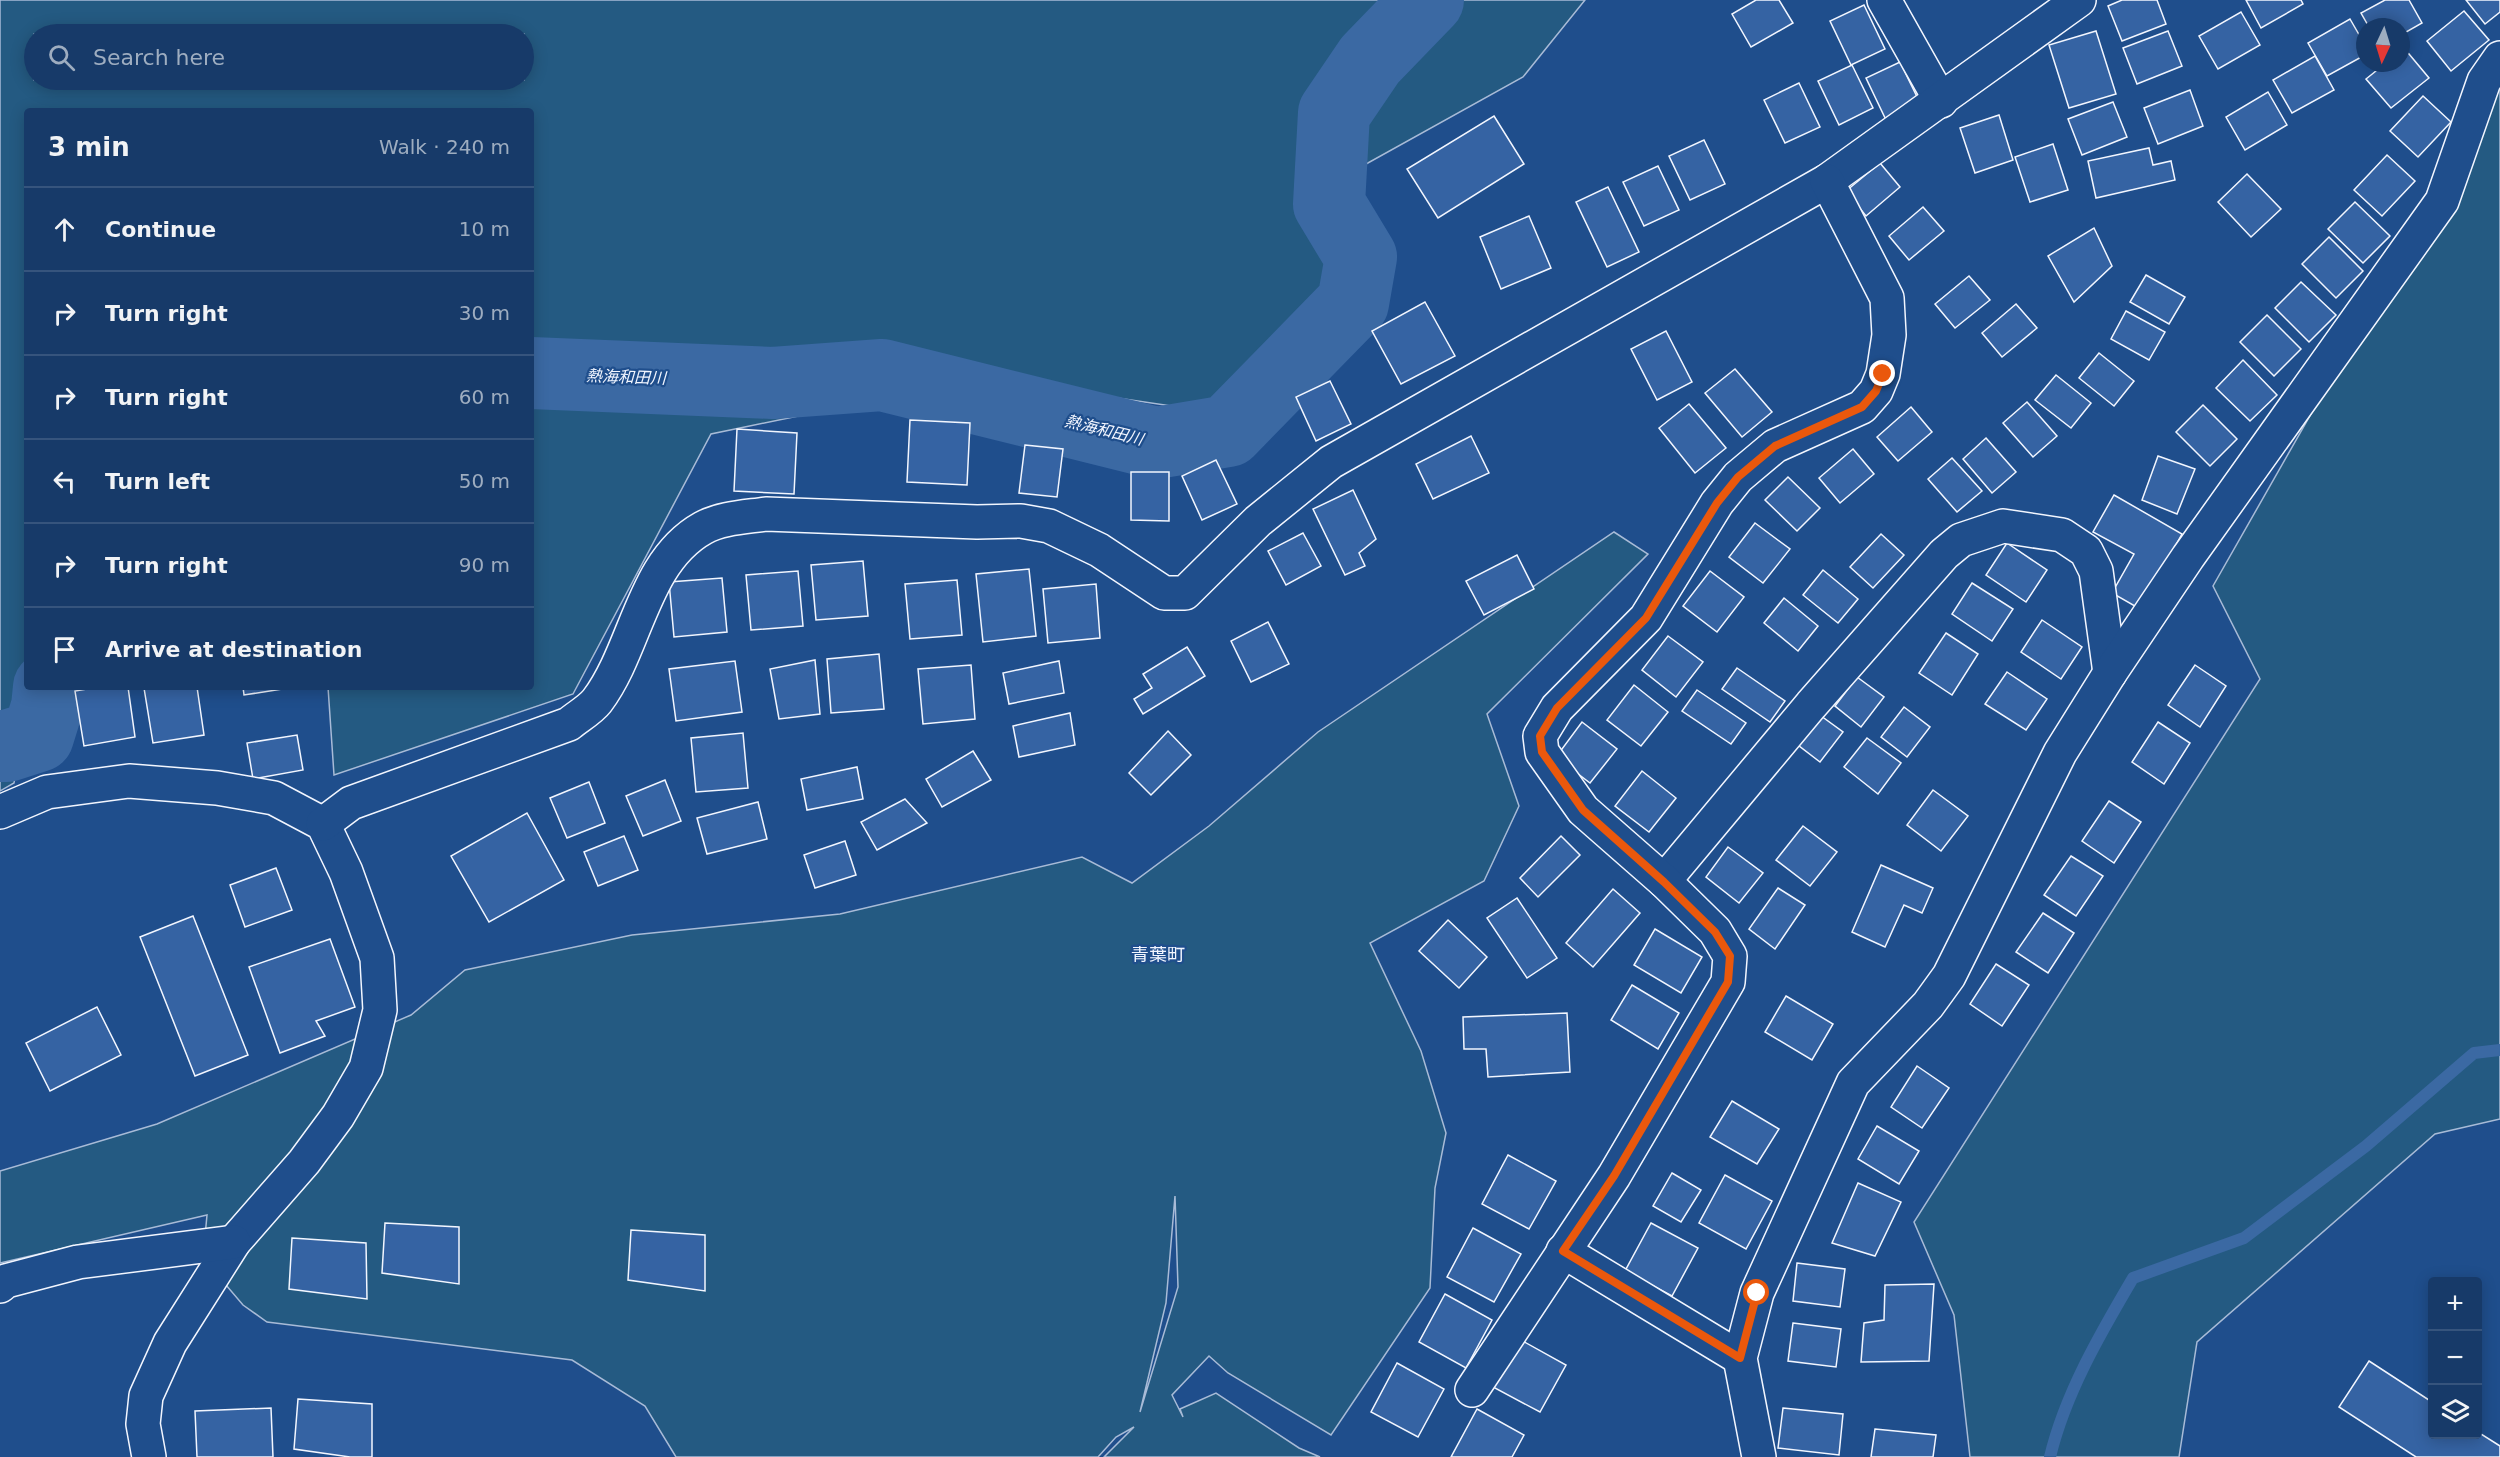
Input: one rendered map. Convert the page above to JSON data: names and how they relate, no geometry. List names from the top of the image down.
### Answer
{
  "districts": ["青葉町"],
  "water": ["熱海和田川"],
  "north": "bottom",
  "page": {
    "search": "Search here",
    "heading": ["3 min", "Walk · 240 m"],
    "list": [
      ["Continue", "10 m"],
      ["Turn right", "30 m"],
      ["Turn right", "60 m"],
      ["Turn left", "50 m"],
      ["Turn right", "90 m"],
      "Arrive at destination"
    ],
    "map_buttons": ["+", "−"]
  }
}
